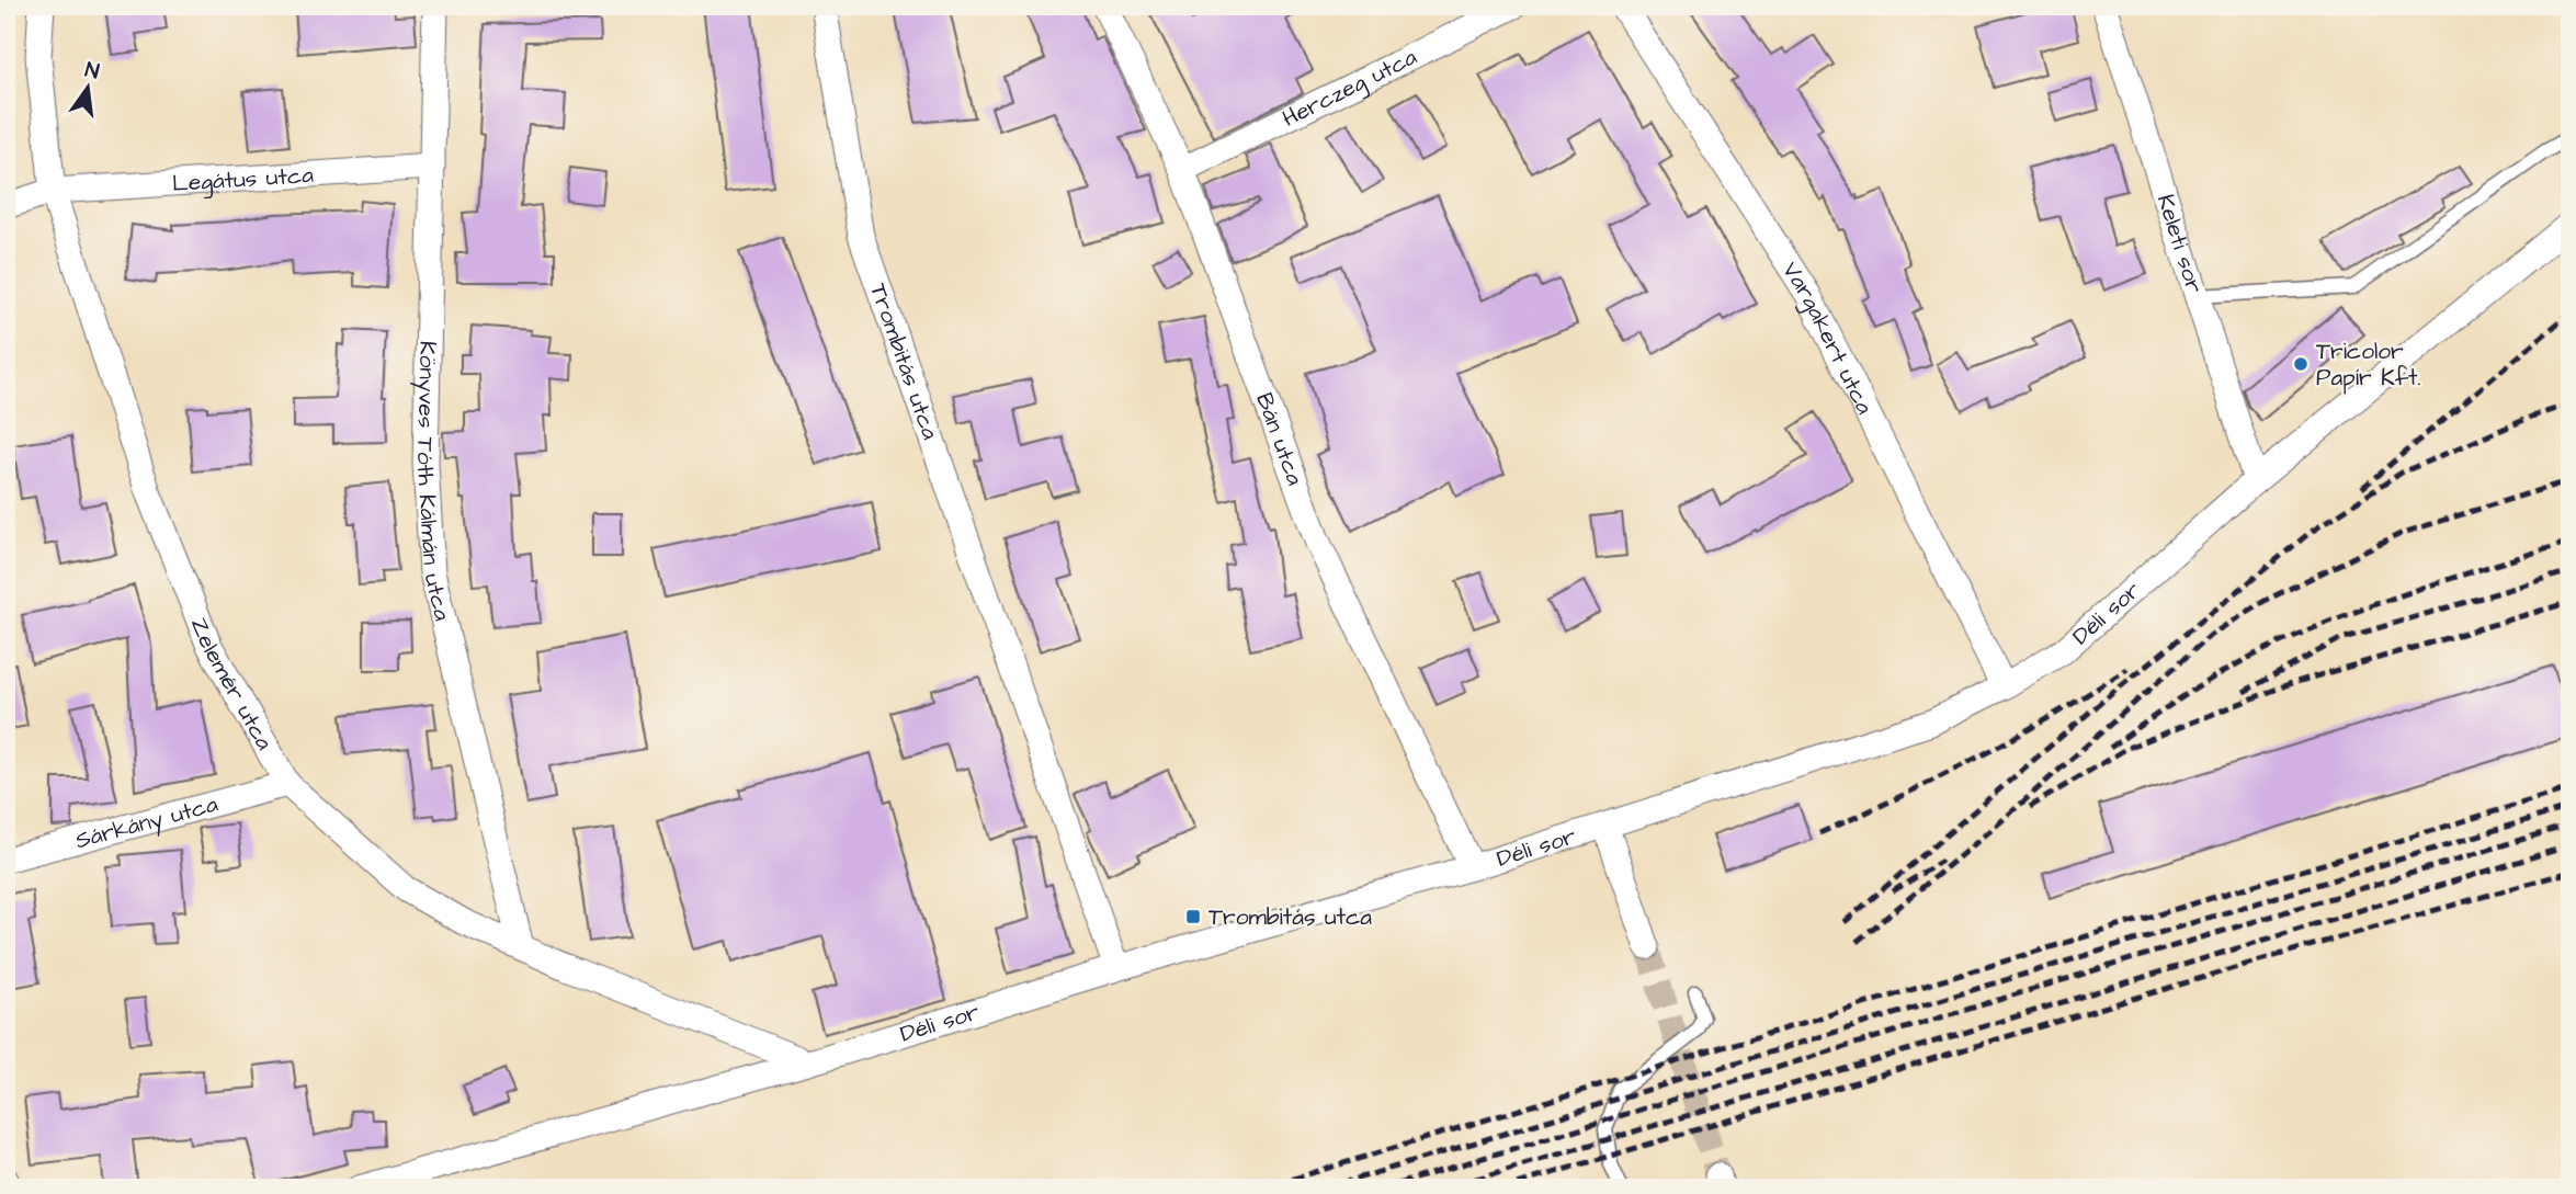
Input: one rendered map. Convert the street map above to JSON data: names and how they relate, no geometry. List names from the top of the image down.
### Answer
{
  "streets": {
    "street": [
      "Herczeg utca",
      "Legátus utca",
      "Keleti sor",
      "Vargakert utca",
      "Trombitás utca",
      "Bán utca",
      "Könyves Tóth Kálmán utca",
      "Déli sor",
      "Zelemér utca",
      "Sárkány utca"
    ]
  },
  "crossings": [
    ["Herczeg utca", "Bán utca"],
    ["Legátus utca", "Könyves Tóth Kálmán utca"],
    ["Legátus utca", "Zelemér utca"],
    ["Keleti sor", "Déli sor"],
    ["Vargakert utca", "Déli sor"],
    ["Trombitás utca", "Déli sor"],
    ["Bán utca", "Déli sor"],
    ["Könyves Tóth Kálmán utca", "Zelemér utca"],
    ["Déli sor", "Zelemér utca"],
    ["Zelemér utca", "Sárkány utca"]
  ],
  "places": {
    "other": ["Tricolor Papír Kft."],
    "transit": ["Trombitás utca"]
  },
  "north": "top"
}
